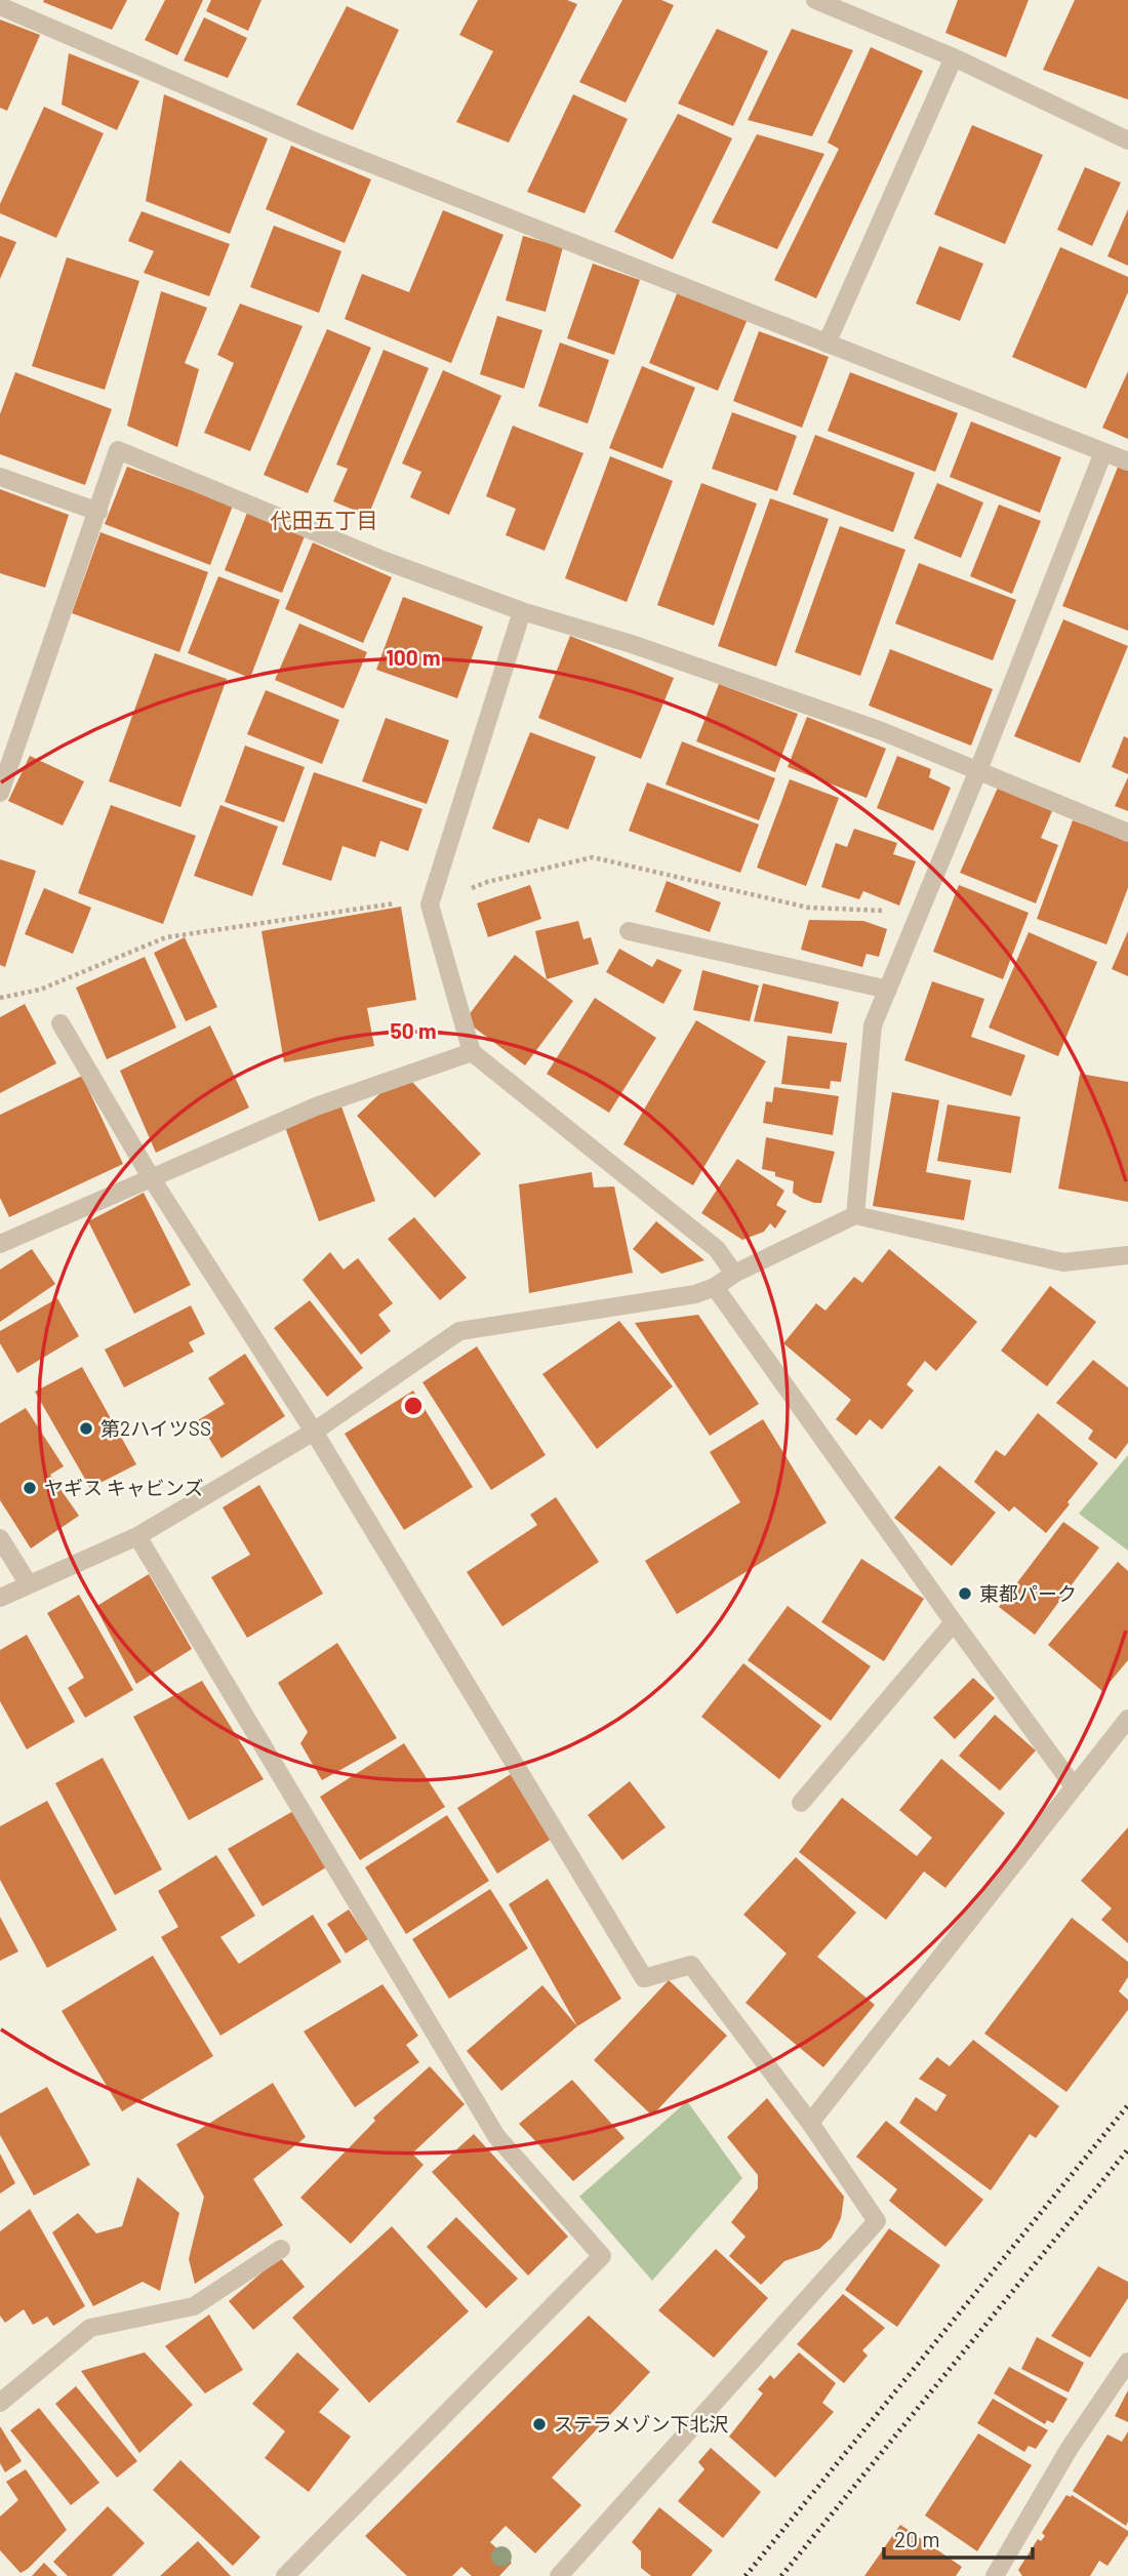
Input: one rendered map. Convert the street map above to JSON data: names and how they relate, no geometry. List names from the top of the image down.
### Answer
{
  "districts": ["代田五丁目"],
  "places": [
    "第2ハイツSS",
    "ヤギス キャビンズ",
    "東都パーク",
    "ステラメゾン下北沢"
  ],
  "scale_bar": "20 m",
  "rings": ["100 m", "50 m"]
}
